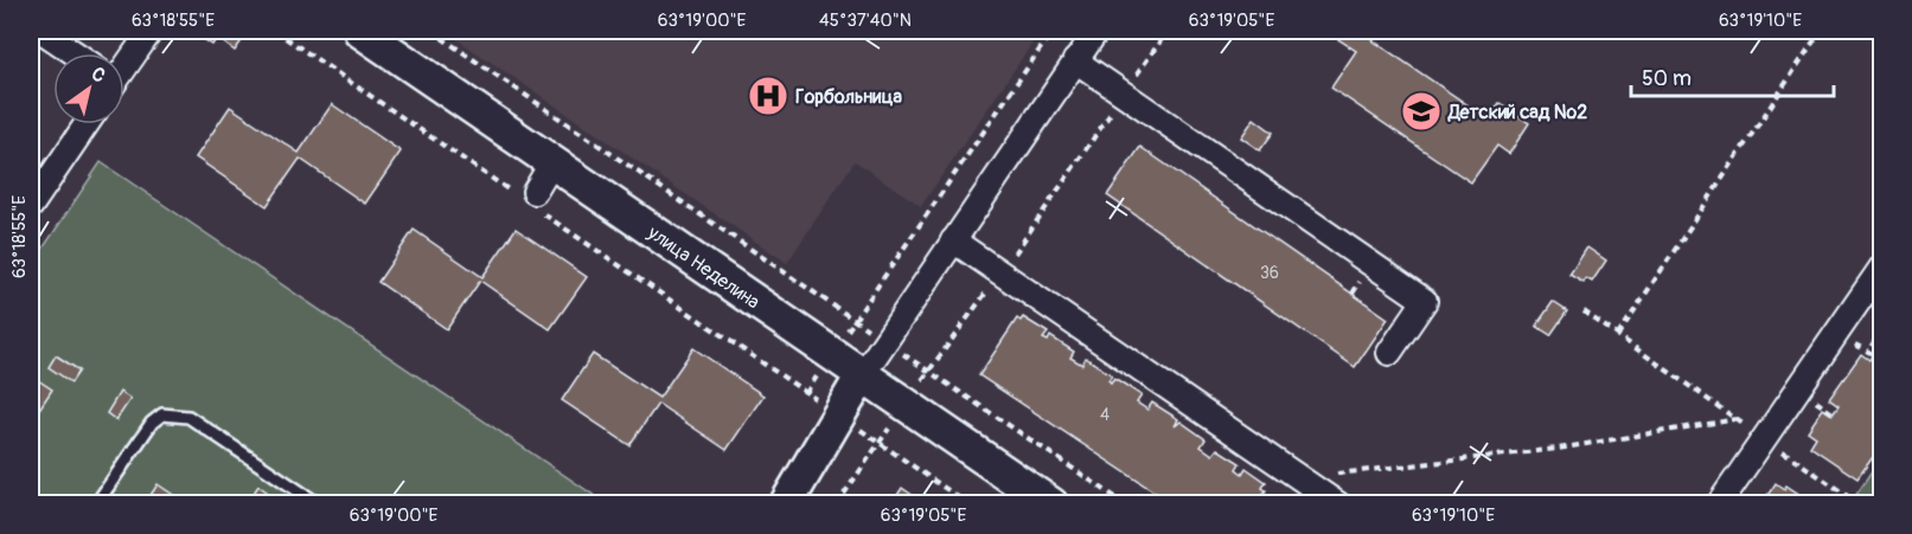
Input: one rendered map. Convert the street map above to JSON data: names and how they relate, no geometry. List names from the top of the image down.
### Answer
{
  "streets": {
    "street": ["улица Неделина"]
  },
  "places": {
    "hospital": ["Горбольница"],
    "school or university": ["Детский сад №2"]
  },
  "house_numbers": ["36", "4"],
  "scale_bar": "50 m",
  "north": "top right",
  "coordinates": [
    "63°18'55\"E",
    "63°19'00\"E",
    "45°37'40\"N",
    "63°19'05\"E",
    "63°19'10\"E"
  ]
}
